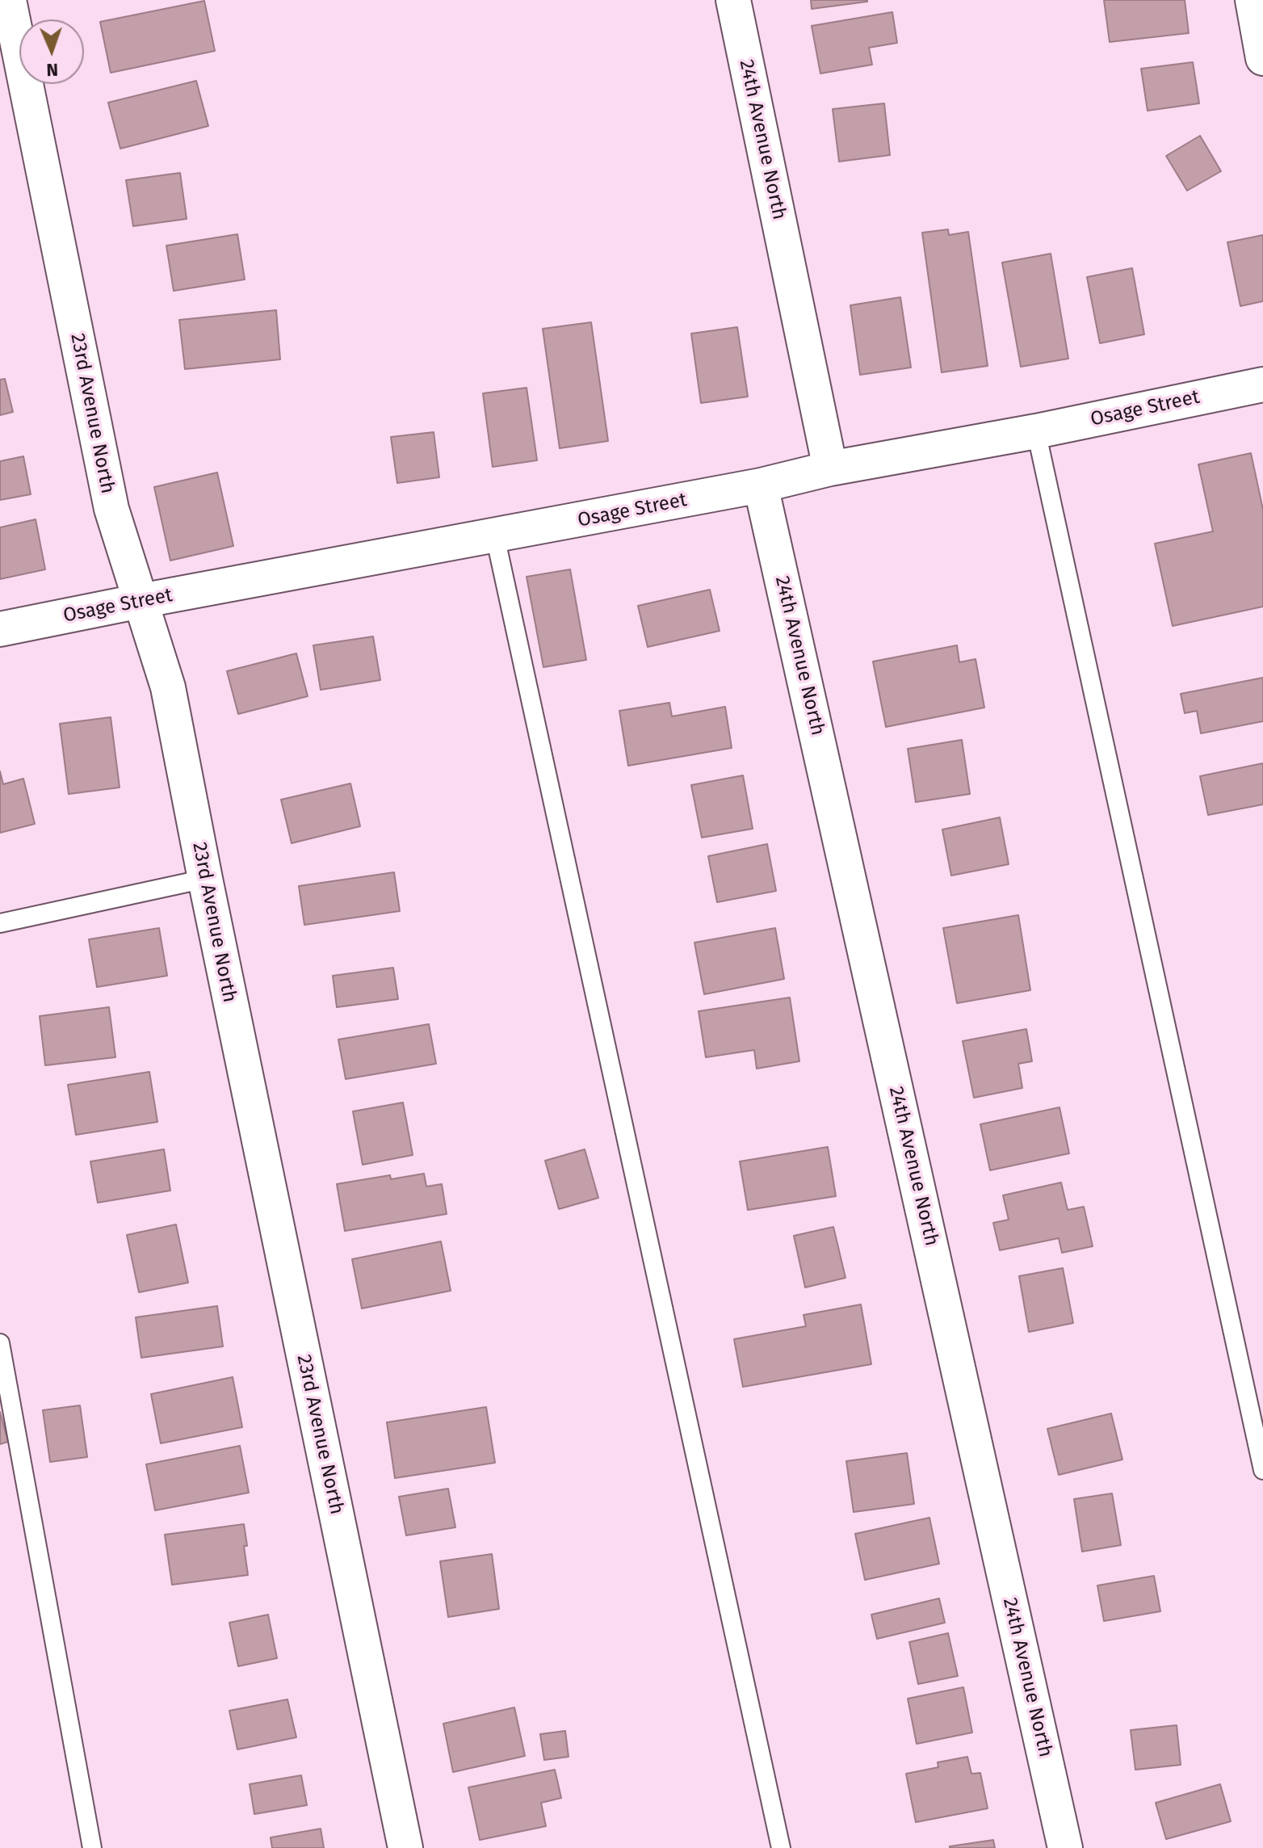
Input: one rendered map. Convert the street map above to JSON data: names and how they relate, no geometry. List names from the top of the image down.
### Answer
{
  "streets": {
    "street": ["24th Avenue North", "Osage Street", "23rd Avenue North"]
  },
  "crossings": [
    ["24th Avenue North", "Osage Street"],
    ["Osage Street", "23rd Avenue North"]
  ],
  "north": "bottom"
}
